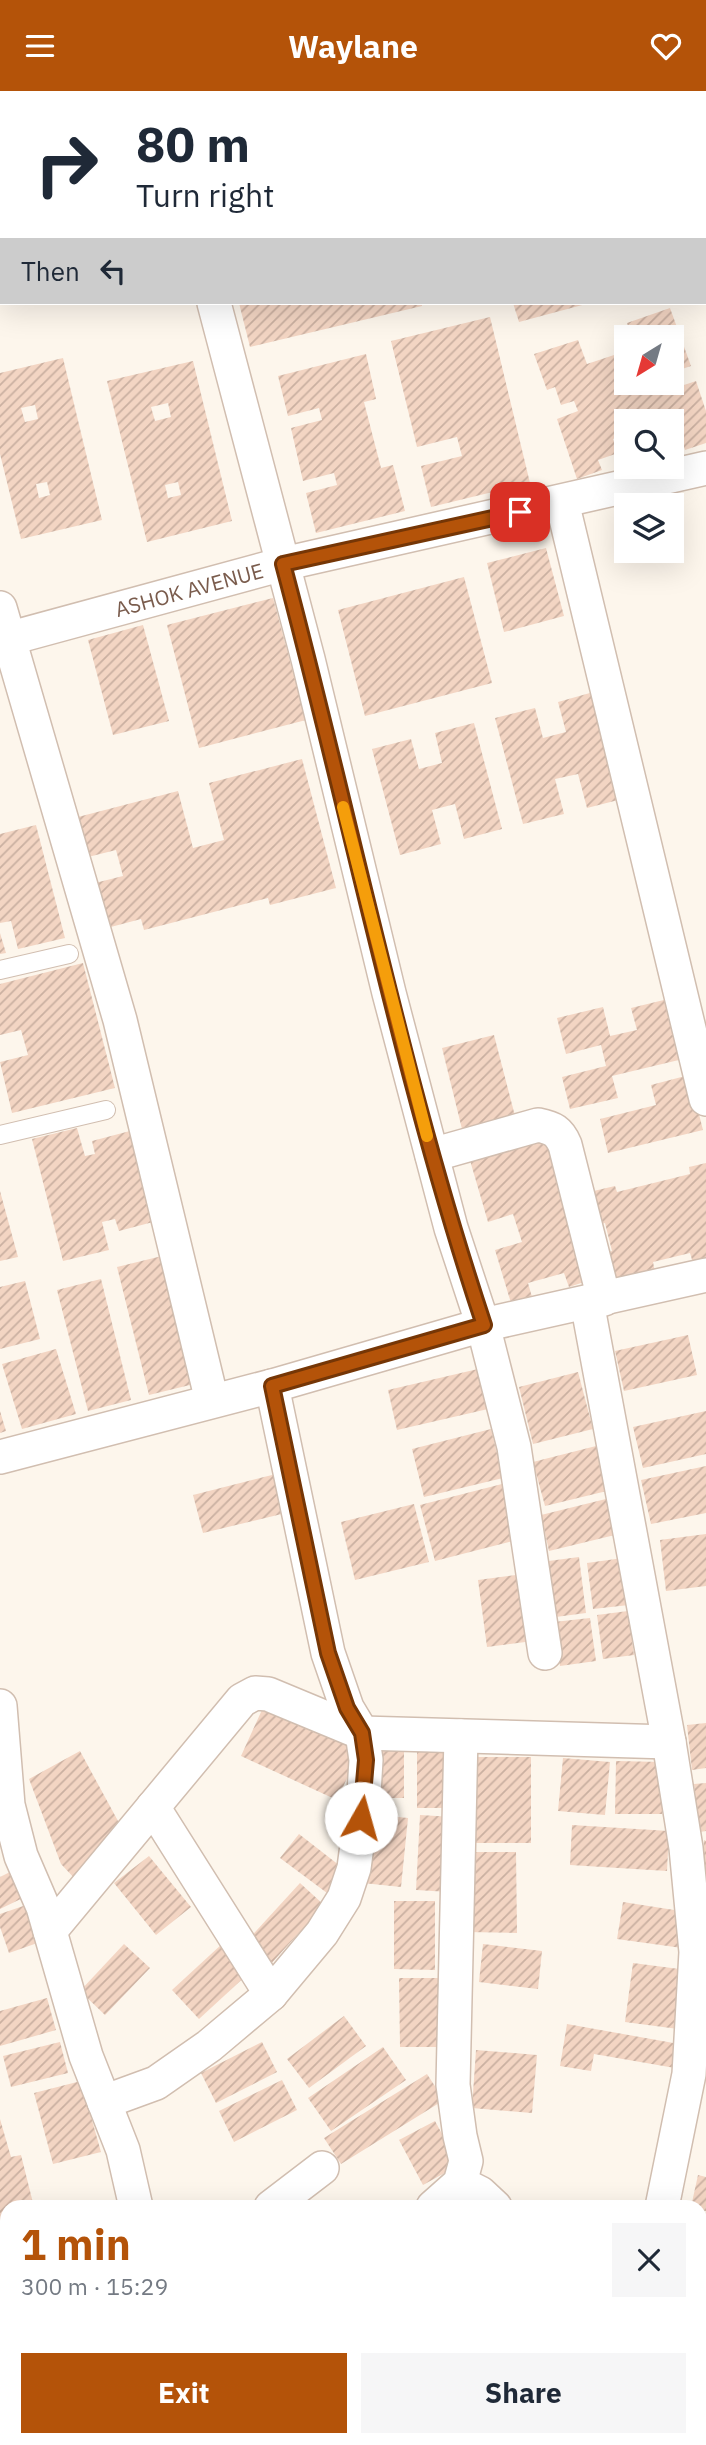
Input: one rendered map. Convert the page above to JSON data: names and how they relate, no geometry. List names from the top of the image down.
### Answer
{
  "streets": {
    "street": ["ASHOK AVENUE"]
  },
  "north": "bottom left",
  "page": {
    "header": "Waylane",
    "turn": ["80 m", "Turn right"],
    "then": "Then",
    "heading": ["1 min", "300 m · 15:29"],
    "buttons": ["Exit", "Share"]
  }
}
